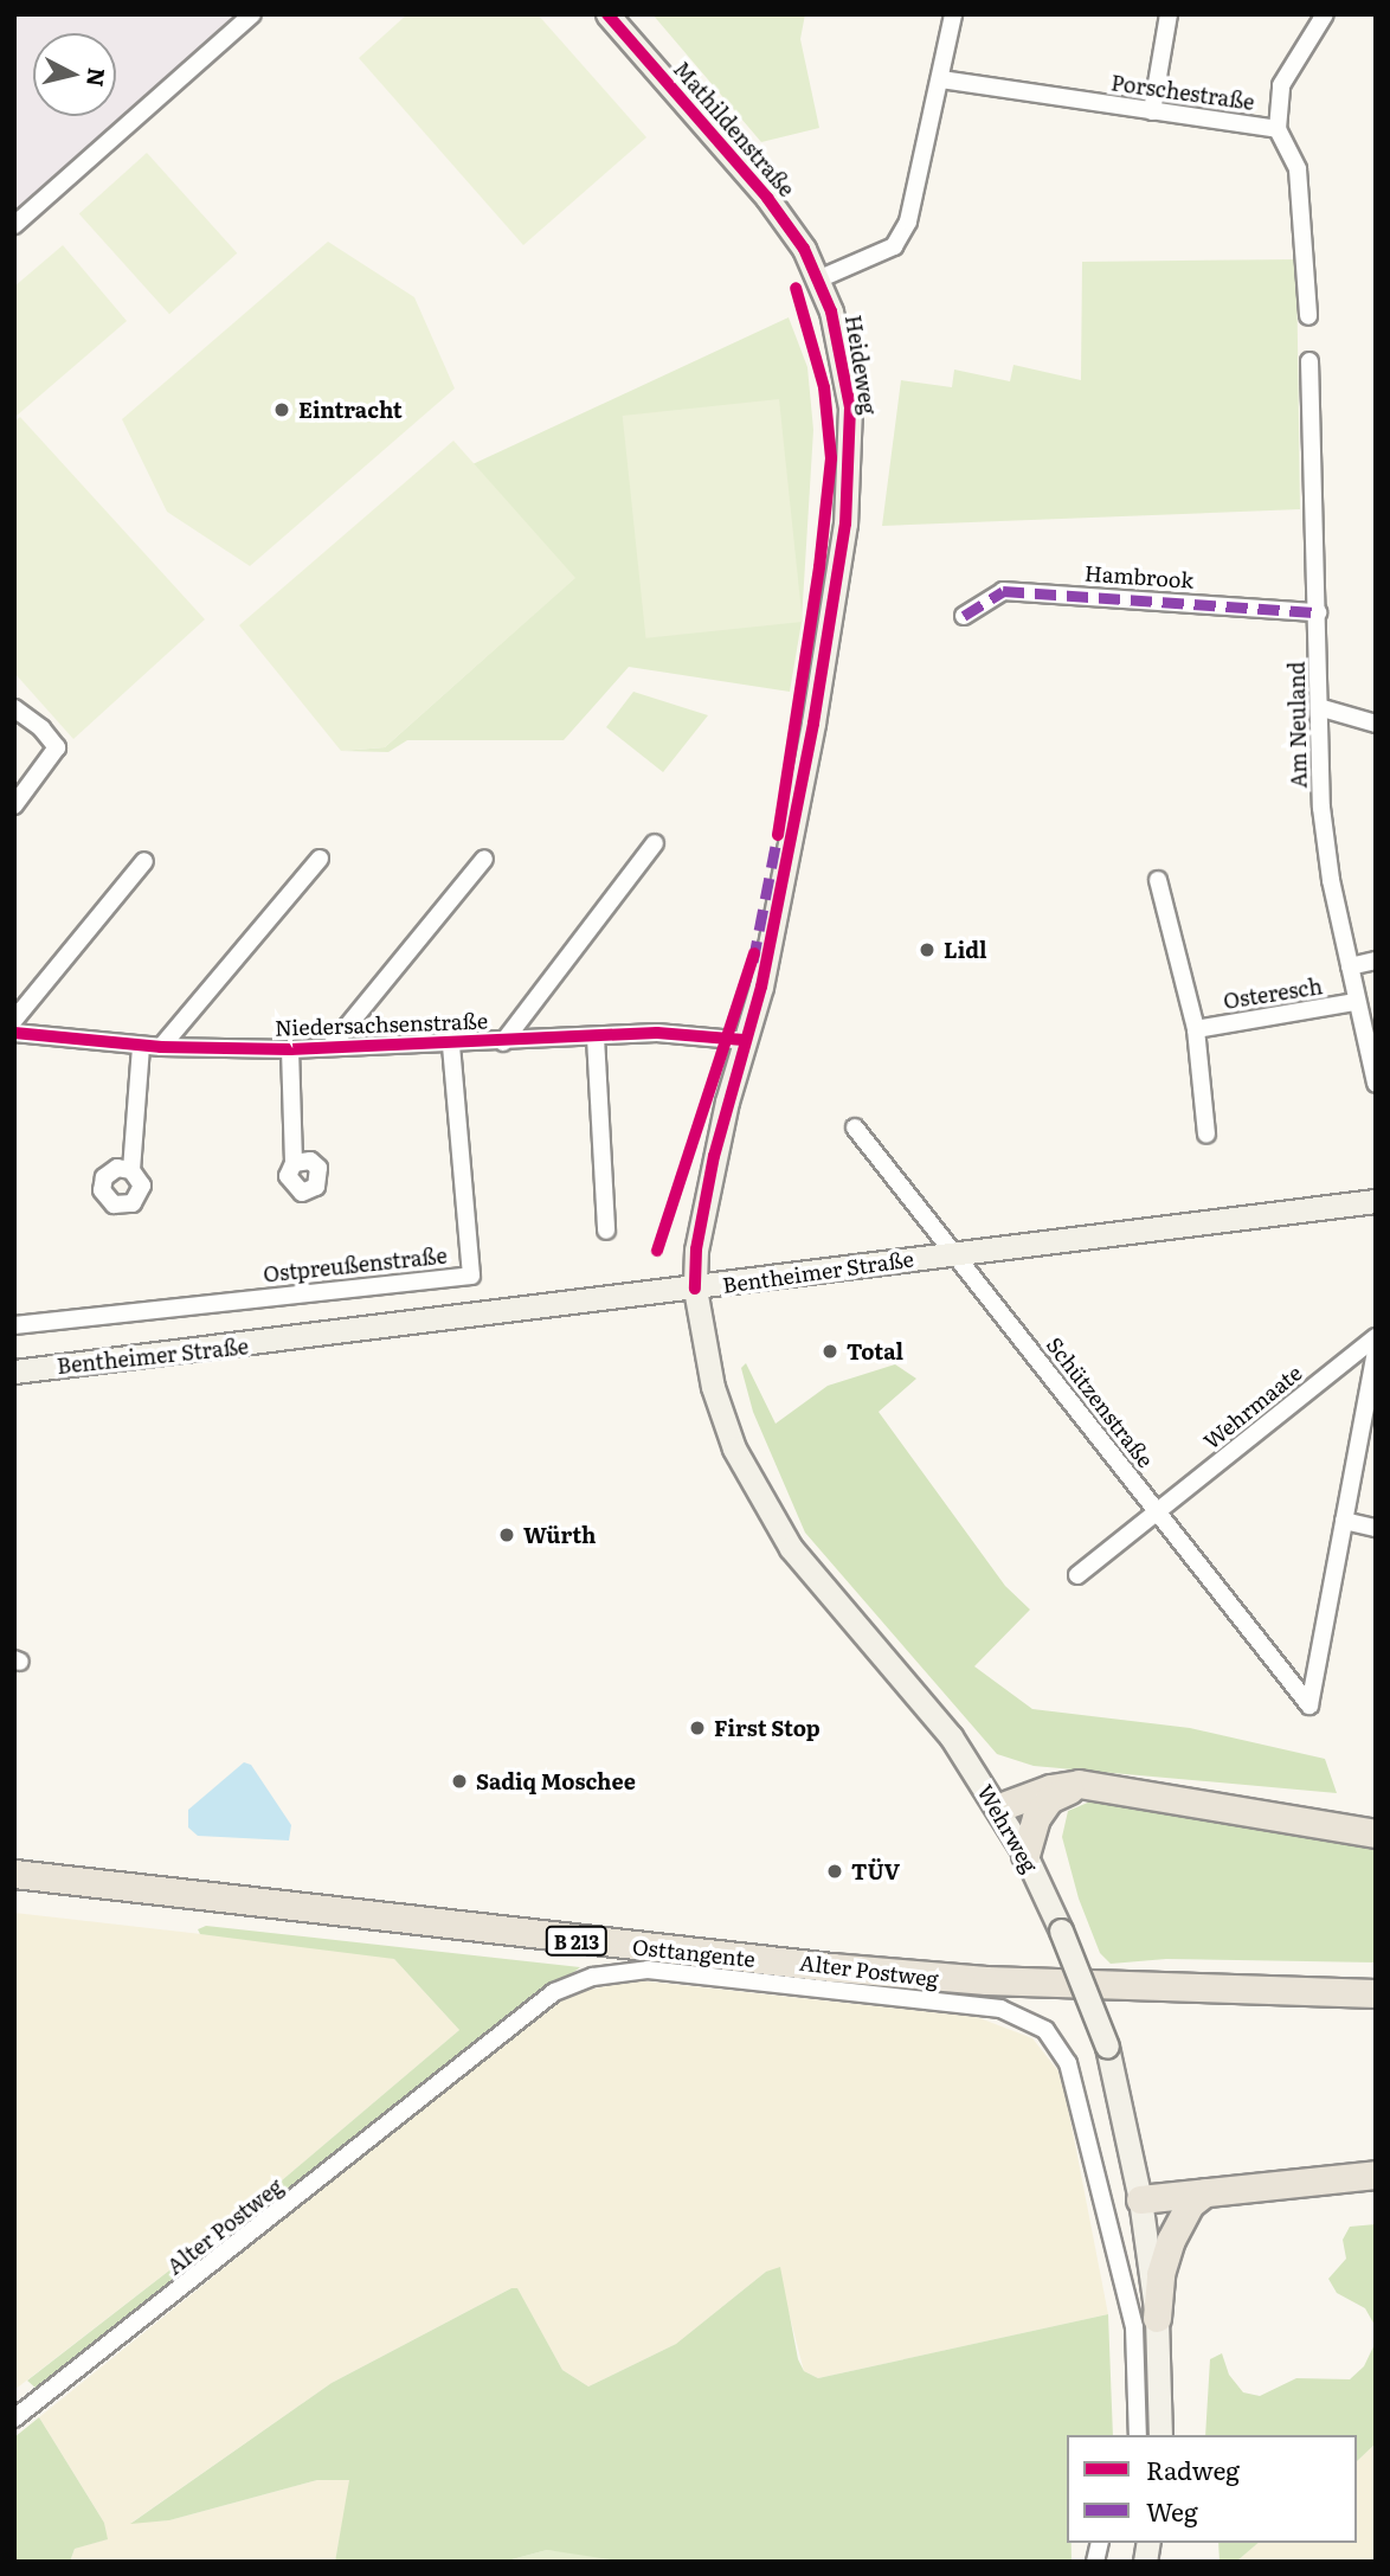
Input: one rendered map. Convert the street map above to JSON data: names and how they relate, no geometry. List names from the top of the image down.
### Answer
{
  "streets": {
    "main road": ["B 213", "Osttangente"],
    "street": [
      "Porschestraße",
      "Mathildenstraße",
      "Heideweg",
      "Hambrook",
      "Am Neuland",
      "Osteresch",
      "Niedersachsenstraße",
      "Ostpreußenstraße",
      "Bentheimer Straße",
      "Schützenstraße",
      "Wehrmaate",
      "Wehrweg",
      "Alter Postweg"
    ]
  },
  "crossings": [
    ["Mathildenstraße", "Heideweg"],
    ["Heideweg", "Niedersachsenstraße"],
    ["Heideweg", "Bentheimer Straße"],
    ["Heideweg", "Wehrweg"],
    ["Hambrook", "Am Neuland"],
    ["Am Neuland", "Osteresch"],
    ["Niedersachsenstraße", "Ostpreußenstraße"],
    ["Bentheimer Straße", "Schützenstraße"],
    ["Bentheimer Straße", "Wehrweg"],
    ["Schützenstraße", "Wehrmaate"]
  ],
  "places": [
    "Eintracht",
    "Lidl",
    "Total",
    "Würth",
    "First Stop",
    "Sadiq Moschee",
    "TÜV"
  ],
  "legend": ["Radweg", "Weg"],
  "north": "right"
}
